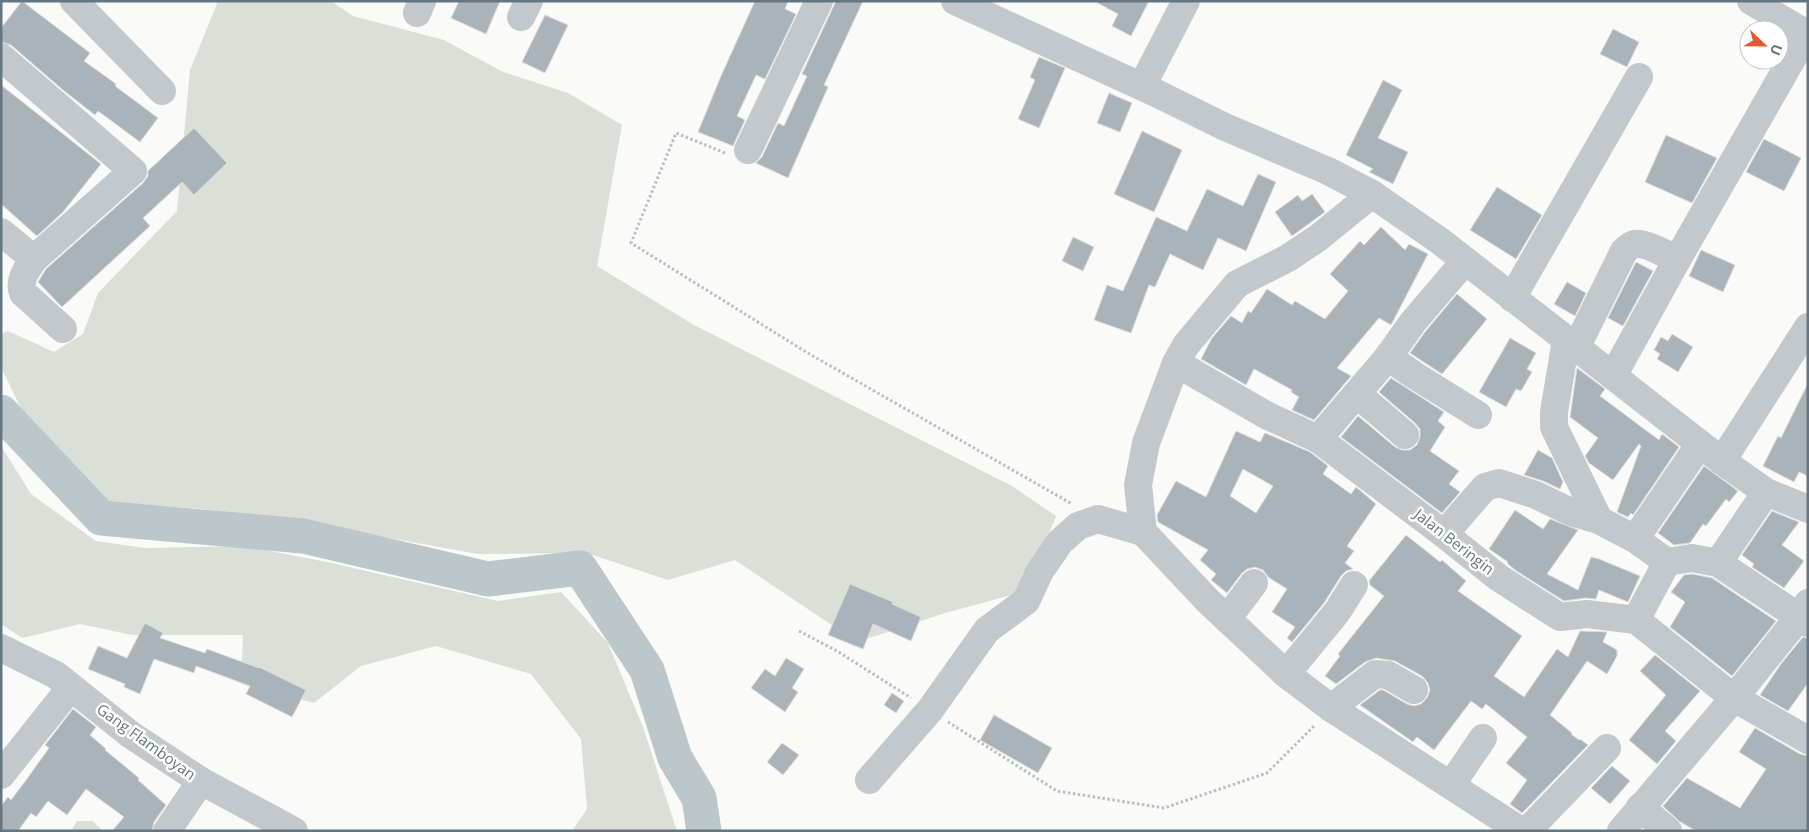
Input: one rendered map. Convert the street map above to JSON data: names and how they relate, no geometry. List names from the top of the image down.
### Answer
{
  "streets": {
    "street": ["Jalan Beringin", "Gang Flamboyan"]
  },
  "north": "right"
}
